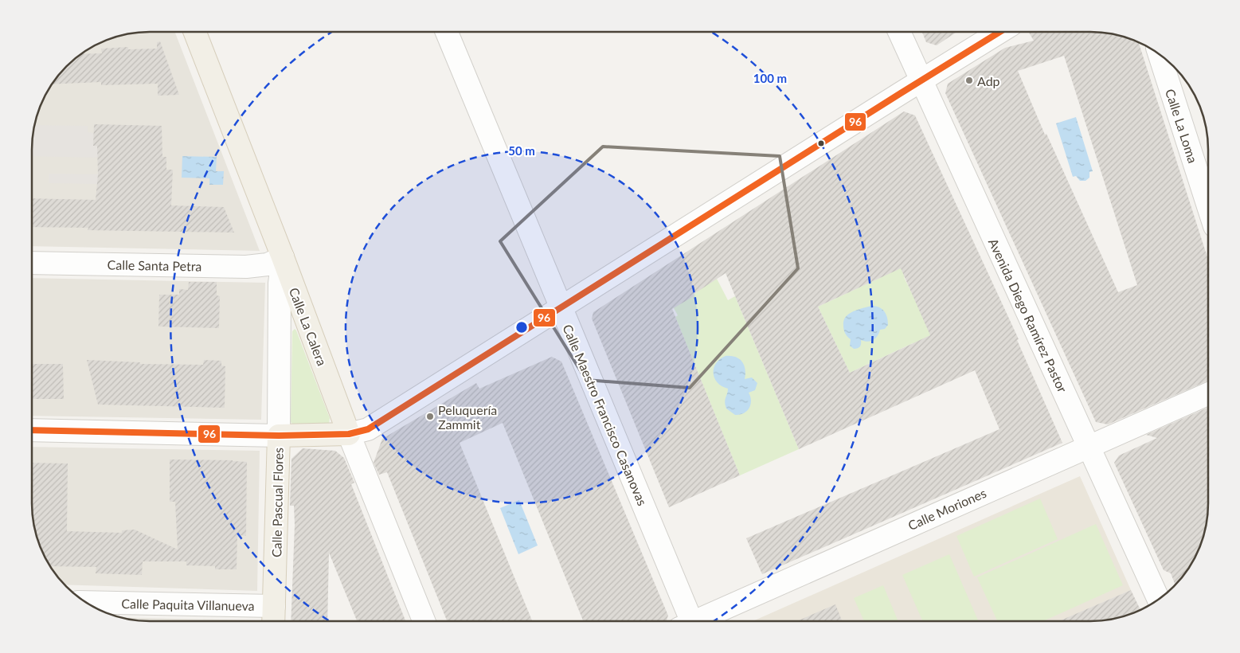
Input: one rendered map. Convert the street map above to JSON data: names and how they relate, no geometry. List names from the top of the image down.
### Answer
{
  "streets": {
    "main road": ["Calle La Calera", "Calle Pascual Flores"],
    "street": [
      "Calle La Loma",
      "Calle Santa Petra",
      "Avenida Diego Ramírez Pastor",
      "Calle Maestro Francisco Casanovas",
      "Calle Moriones",
      "Calle Paquita Villanueva"
    ]
  },
  "crossings": [
    ["Calle Santa Petra", "Calle La Calera"],
    ["Calle Santa Petra", "Calle Pascual Flores"],
    ["Avenida Diego Ramírez Pastor", "Calle Moriones"],
    ["Calle La Calera", "Calle Pascual Flores"],
    ["Calle Pascual Flores", "Calle Paquita Villanueva"]
  ],
  "places": ["Adp", "Peluquería Zammit"],
  "lines": ["transit line 96"],
  "rings": ["100 m", "50 m"]
}
